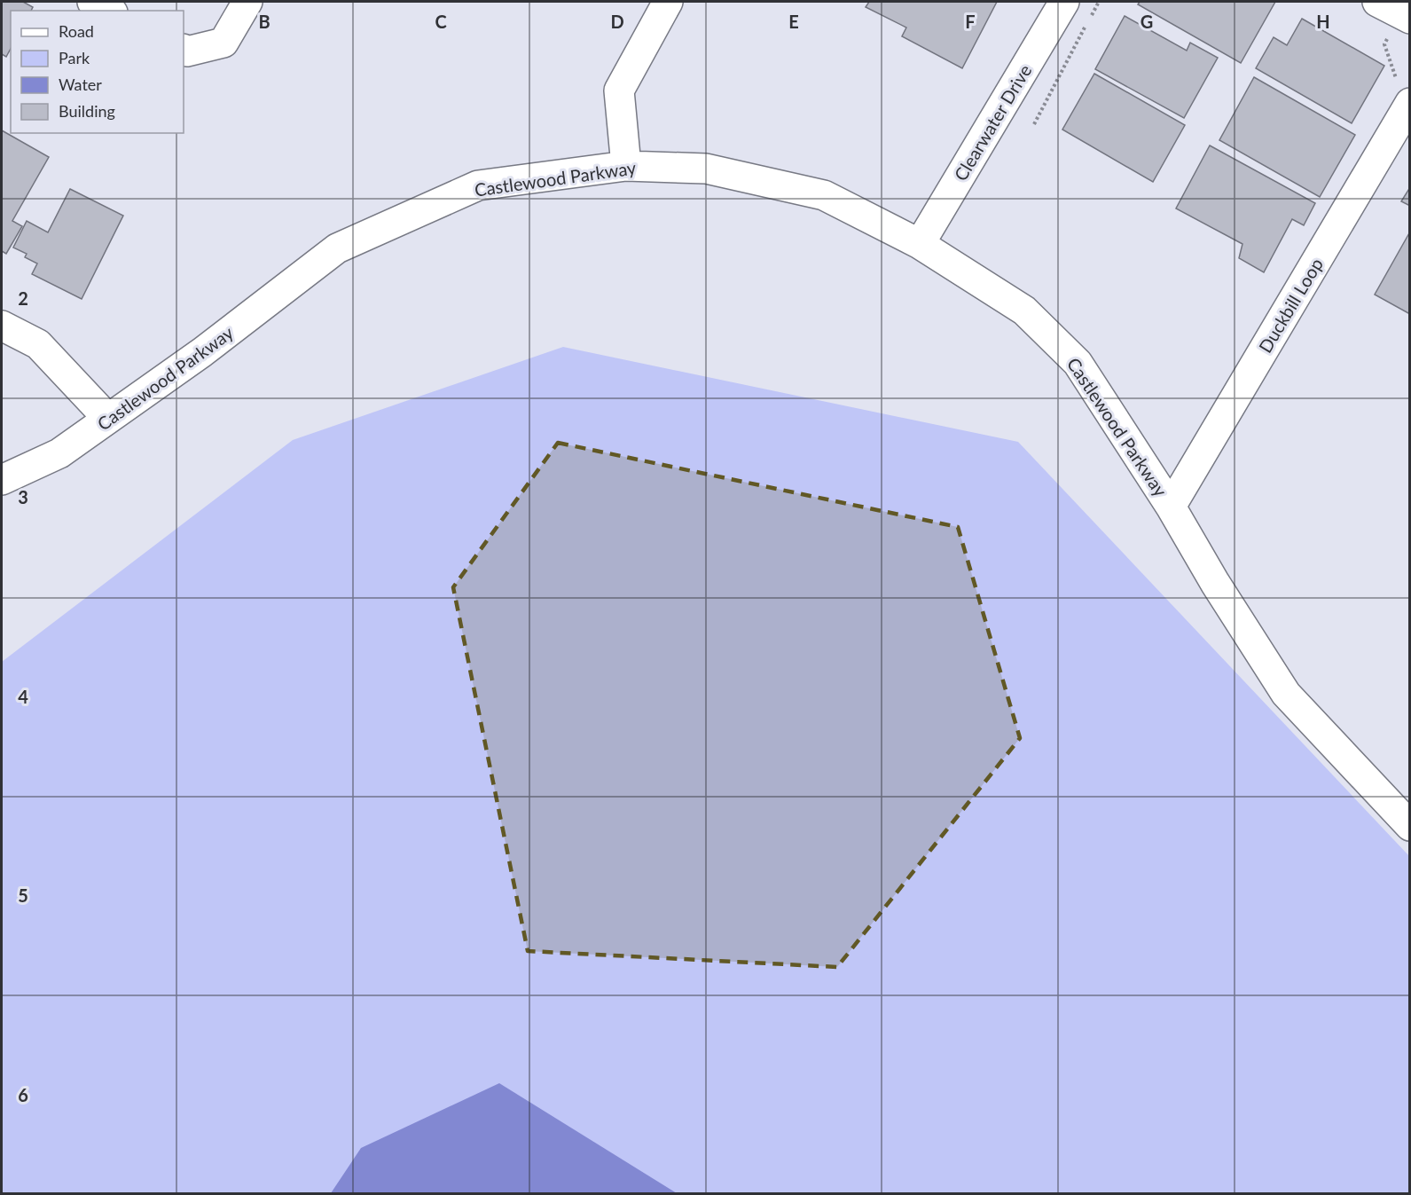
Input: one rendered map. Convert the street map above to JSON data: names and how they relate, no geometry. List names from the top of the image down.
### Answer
{
  "streets": {
    "street": ["Clearwater Drive", "Castlewood Parkway", "Duckbill Loop"]
  },
  "crossings": [
    ["Clearwater Drive", "Castlewood Parkway"],
    ["Castlewood Parkway", "Duckbill Loop"]
  ],
  "legend": [
    "Road",
    "Park",
    "Water",
    "Building"
  ],
  "grid": {
    "columns": [
      "B",
      "C",
      "D",
      "E",
      "F",
      "G",
      "H"
    ],
    "rows": [
      "2",
      "3",
      "4",
      "5",
      "6"
    ]
  }
}
